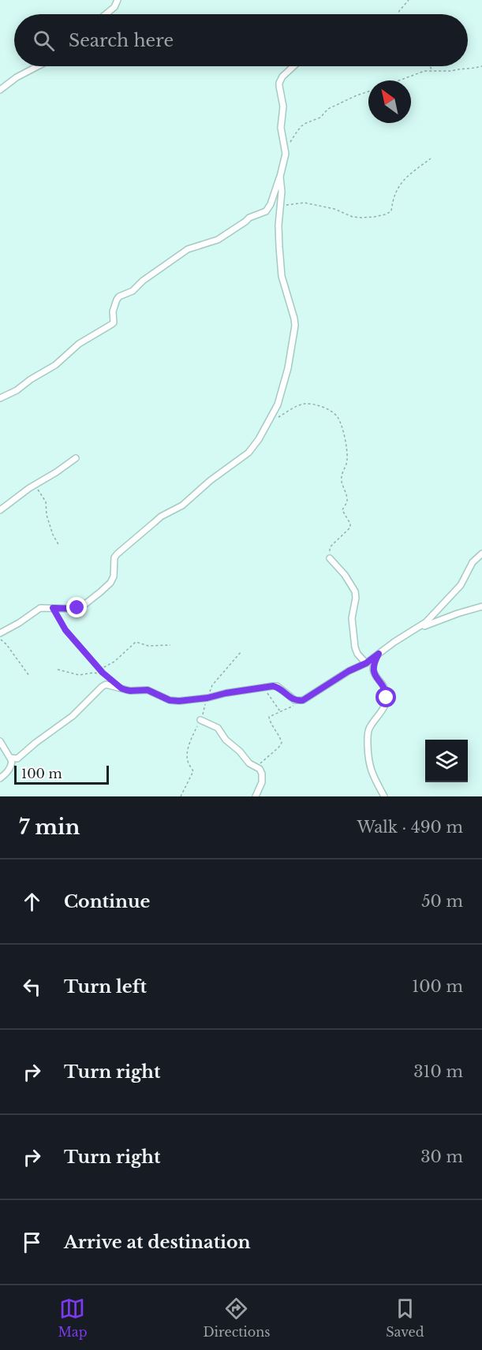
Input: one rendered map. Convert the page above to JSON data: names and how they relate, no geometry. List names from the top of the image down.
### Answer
{
  "scale_bar": "100 m",
  "north": "top left",
  "page": {
    "search": "Search here",
    "scale": "100 m",
    "heading": ["7 min", "Walk · 490 m"],
    "list": [
      ["Continue", "50 m"],
      ["Turn left", "100 m"],
      ["Turn right", "310 m"],
      ["Turn right", "30 m"],
      "Arrive at destination"
    ],
    "nav": ["Map", "Directions", "Saved"]
  }
}
